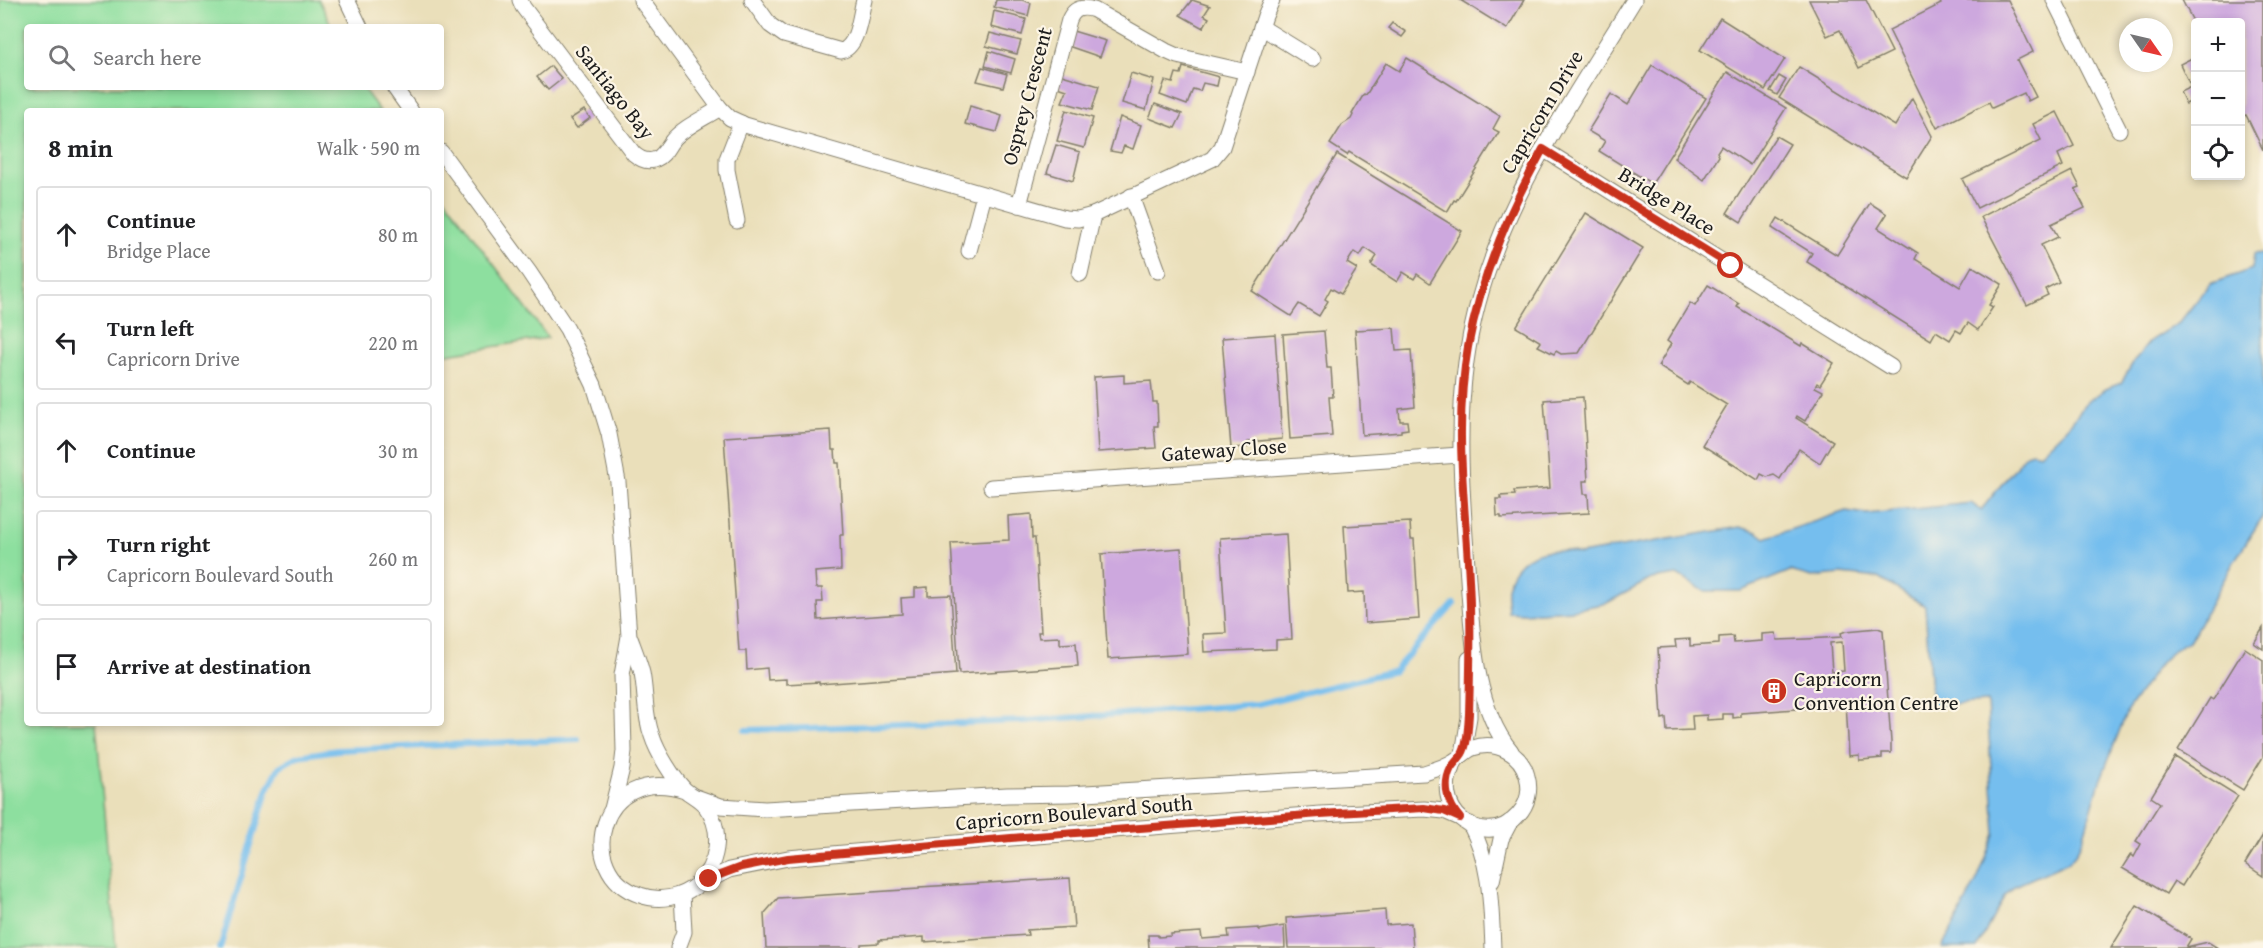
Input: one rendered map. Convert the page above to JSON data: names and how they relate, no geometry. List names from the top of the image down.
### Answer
{
  "streets": {
    "street": [
      "Santiago Bay",
      "Osprey Crescent",
      "Capricorn Drive",
      "Bridge Place",
      "Gateway Close",
      "Capricorn Boulevard South"
    ]
  },
  "crossings": [
    ["Capricorn Drive", "Bridge Place"],
    ["Capricorn Drive", "Gateway Close"],
    ["Capricorn Drive", "Capricorn Boulevard South"]
  ],
  "places": {
    "building": ["Capricorn Convention Centre"]
  },
  "north": "bottom right",
  "page": {
    "map_buttons": ["+", "−"],
    "search": "Search here",
    "heading": ["8 min", "Walk · 590 m"],
    "list": [
      ["Continue", "Bridge Place", "80 m"],
      ["Turn left", "Capricorn Drive", "220 m"],
      ["Continue", "30 m"],
      ["Turn right", "Capricorn Boulevard South", "260 m"],
      "Arrive at destination"
    ]
  }
}
